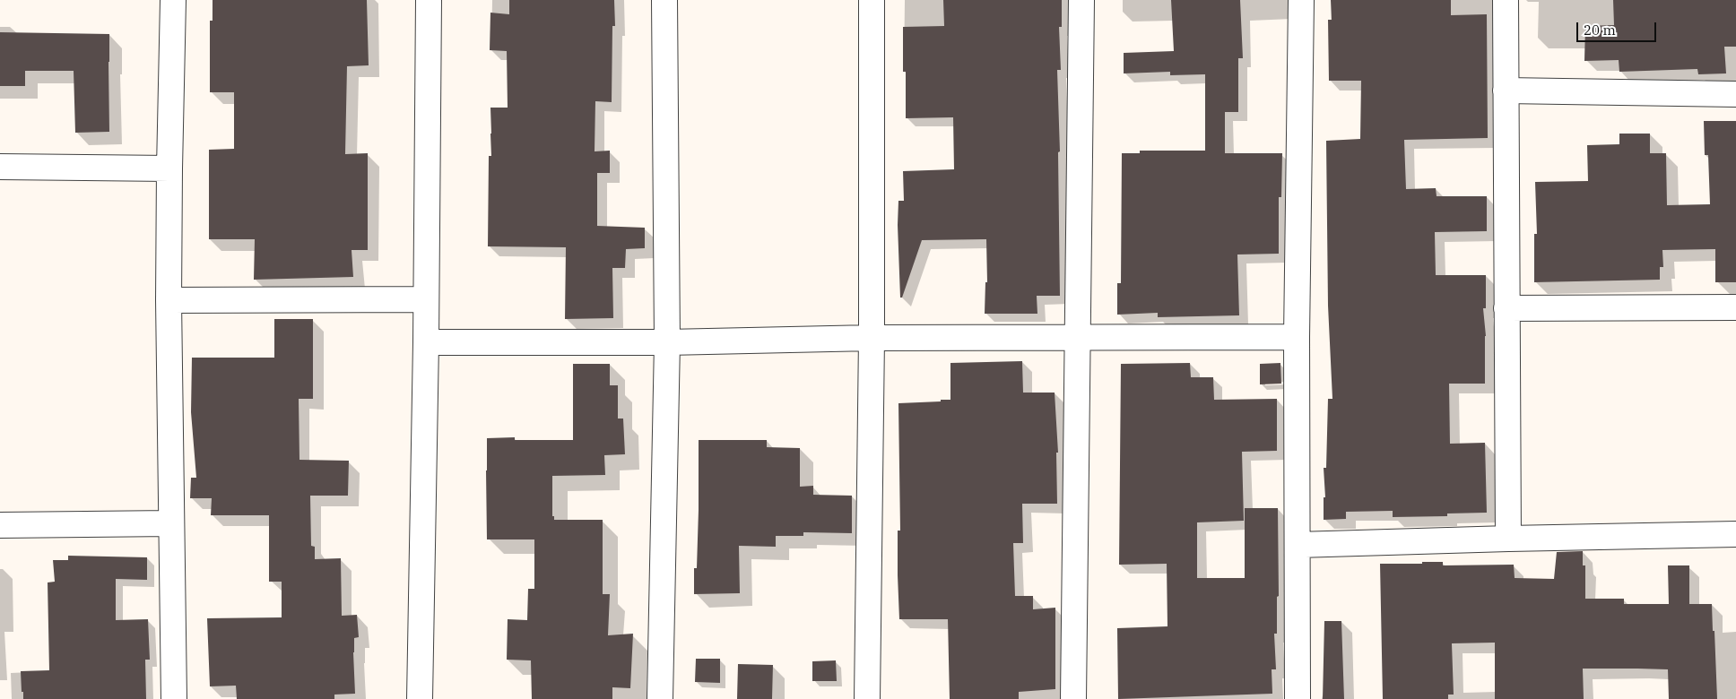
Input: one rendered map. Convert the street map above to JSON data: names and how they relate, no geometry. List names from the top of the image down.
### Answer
{
  "scale_bar": "20 m"
}
